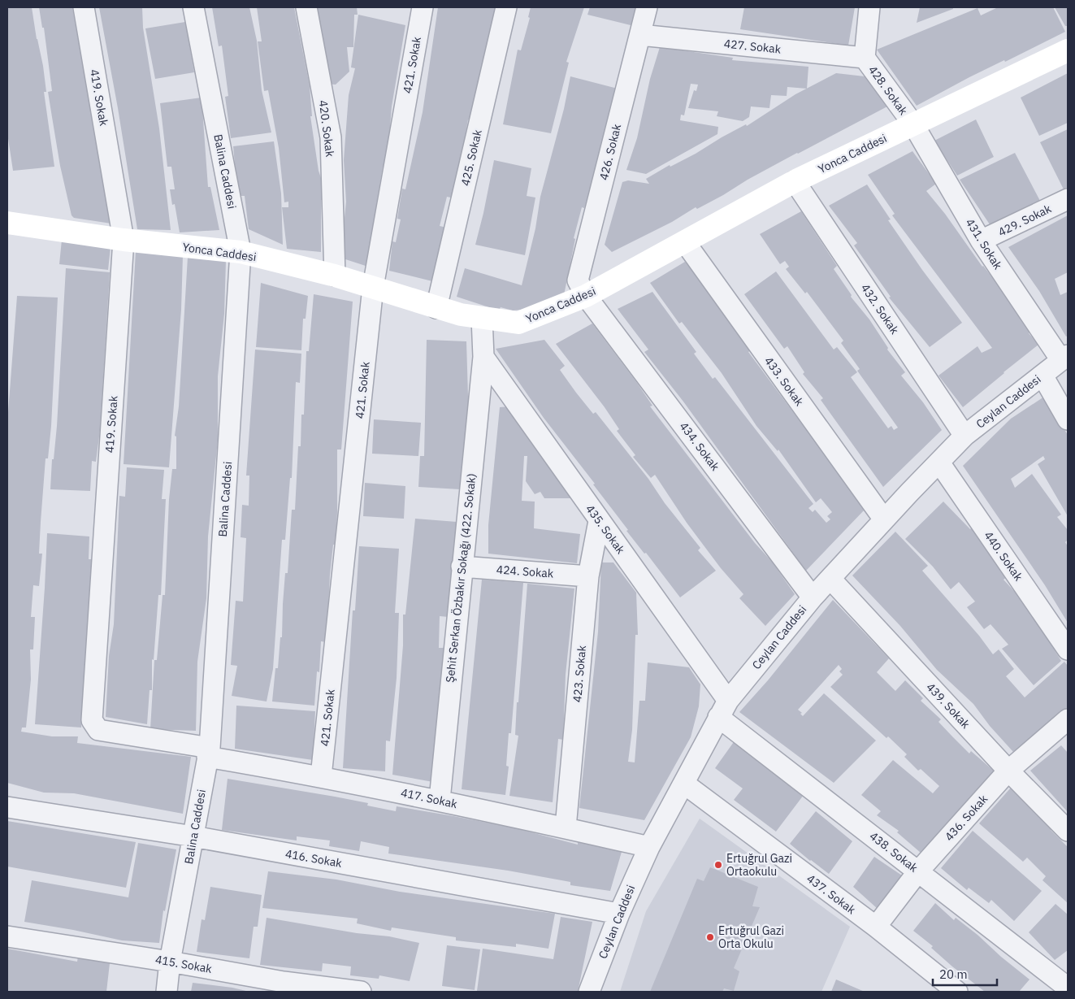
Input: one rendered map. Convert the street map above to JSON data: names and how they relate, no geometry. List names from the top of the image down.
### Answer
{
  "streets": {
    "street": [
      "427. Sokak",
      "421. Sokak",
      "428. Sokak",
      "419. Sokak",
      "420. Sokak",
      "426. Sokak",
      "Yonca Caddesi",
      "425. Sokak",
      "Balina Caddesi",
      "429. Sokak",
      "431. Sokak",
      "432. Sokak",
      "433. Sokak",
      "Ceylan Caddesi",
      "434. Sokak",
      "435. Sokak",
      "440. Sokak",
      "424. Sokak",
      "Şehit Serkan Özbakır Sokağı (422. Sokak)",
      "423. Sokak",
      "439. Sokak",
      "417. Sokak",
      "436. Sokak",
      "438. Sokak",
      "416. Sokak",
      "437. Sokak",
      "415. Sokak"
    ]
  },
  "crossings": [
    ["427. Sokak", "428. Sokak"],
    ["427. Sokak", "426. Sokak"],
    ["421. Sokak", "Yonca Caddesi"],
    ["421. Sokak", "417. Sokak"],
    ["428. Sokak", "Yonca Caddesi"],
    ["428. Sokak", "431. Sokak"],
    ["419. Sokak", "Yonca Caddesi"],
    ["419. Sokak", "Balina Caddesi"],
    ["419. Sokak", "417. Sokak"],
    ["420. Sokak", "Yonca Caddesi"],
    ["426. Sokak", "Yonca Caddesi"],
    ["426. Sokak", "434. Sokak"],
    ["Yonca Caddesi", "425. Sokak"],
    ["Yonca Caddesi", "Balina Caddesi"],
    ["Yonca Caddesi", "431. Sokak"],
    ["Yonca Caddesi", "432. Sokak"],
    ["Yonca Caddesi", "433. Sokak"],
    ["Yonca Caddesi", "434. Sokak"],
    ["Yonca Caddesi", "Şehit Serkan Özbakır Sokağı (422. Sokak)"],
    ["Balina Caddesi", "417. Sokak"],
    ["Balina Caddesi", "416. Sokak"],
    ["Balina Caddesi", "415. Sokak"],
    ["429. Sokak", "431. Sokak"],
    ["431. Sokak", "Ceylan Caddesi"],
    ["432. Sokak", "Ceylan Caddesi"],
    ["433. Sokak", "Ceylan Caddesi"],
    ["Ceylan Caddesi", "434. Sokak"],
    ["Ceylan Caddesi", "435. Sokak"],
    ["Ceylan Caddesi", "440. Sokak"],
    ["Ceylan Caddesi", "439. Sokak"],
    ["Ceylan Caddesi", "417. Sokak"],
    ["Ceylan Caddesi", "438. Sokak"],
    ["Ceylan Caddesi", "416. Sokak"],
    ["Ceylan Caddesi", "437. Sokak"],
    ["435. Sokak", "Şehit Serkan Özbakır Sokağı (422. Sokak)"],
    ["435. Sokak", "423. Sokak"],
    ["435. Sokak", "438. Sokak"],
    ["424. Sokak", "Şehit Serkan Özbakır Sokağı (422. Sokak)"],
    ["424. Sokak", "423. Sokak"],
    ["Şehit Serkan Özbakır Sokağı (422. Sokak)", "417. Sokak"],
    ["423. Sokak", "417. Sokak"],
    ["439. Sokak", "436. Sokak"],
    ["436. Sokak", "438. Sokak"],
    ["436. Sokak", "437. Sokak"]
  ],
  "places": ["Ertuğrul Gazi Ortaokulu", "Ertuğrul Gazi Orta Okulu"],
  "scale_bar": "20 m"
}
